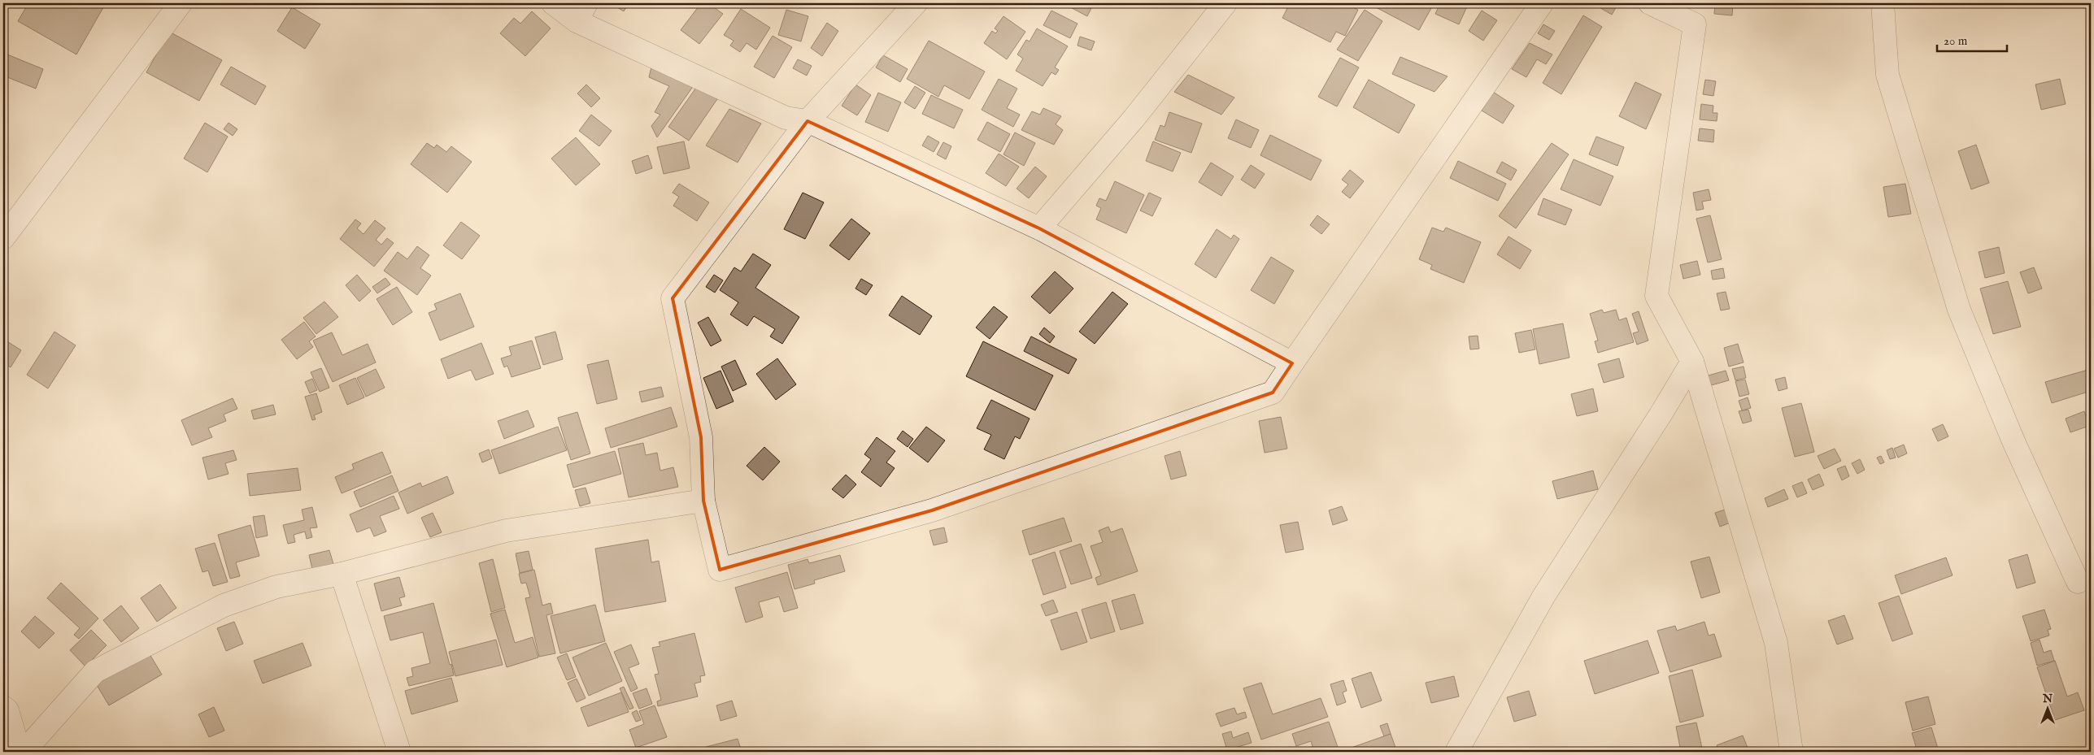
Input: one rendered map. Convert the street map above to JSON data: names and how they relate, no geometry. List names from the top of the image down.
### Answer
{
  "scale_bar": "20 m",
  "north": "top"
}
